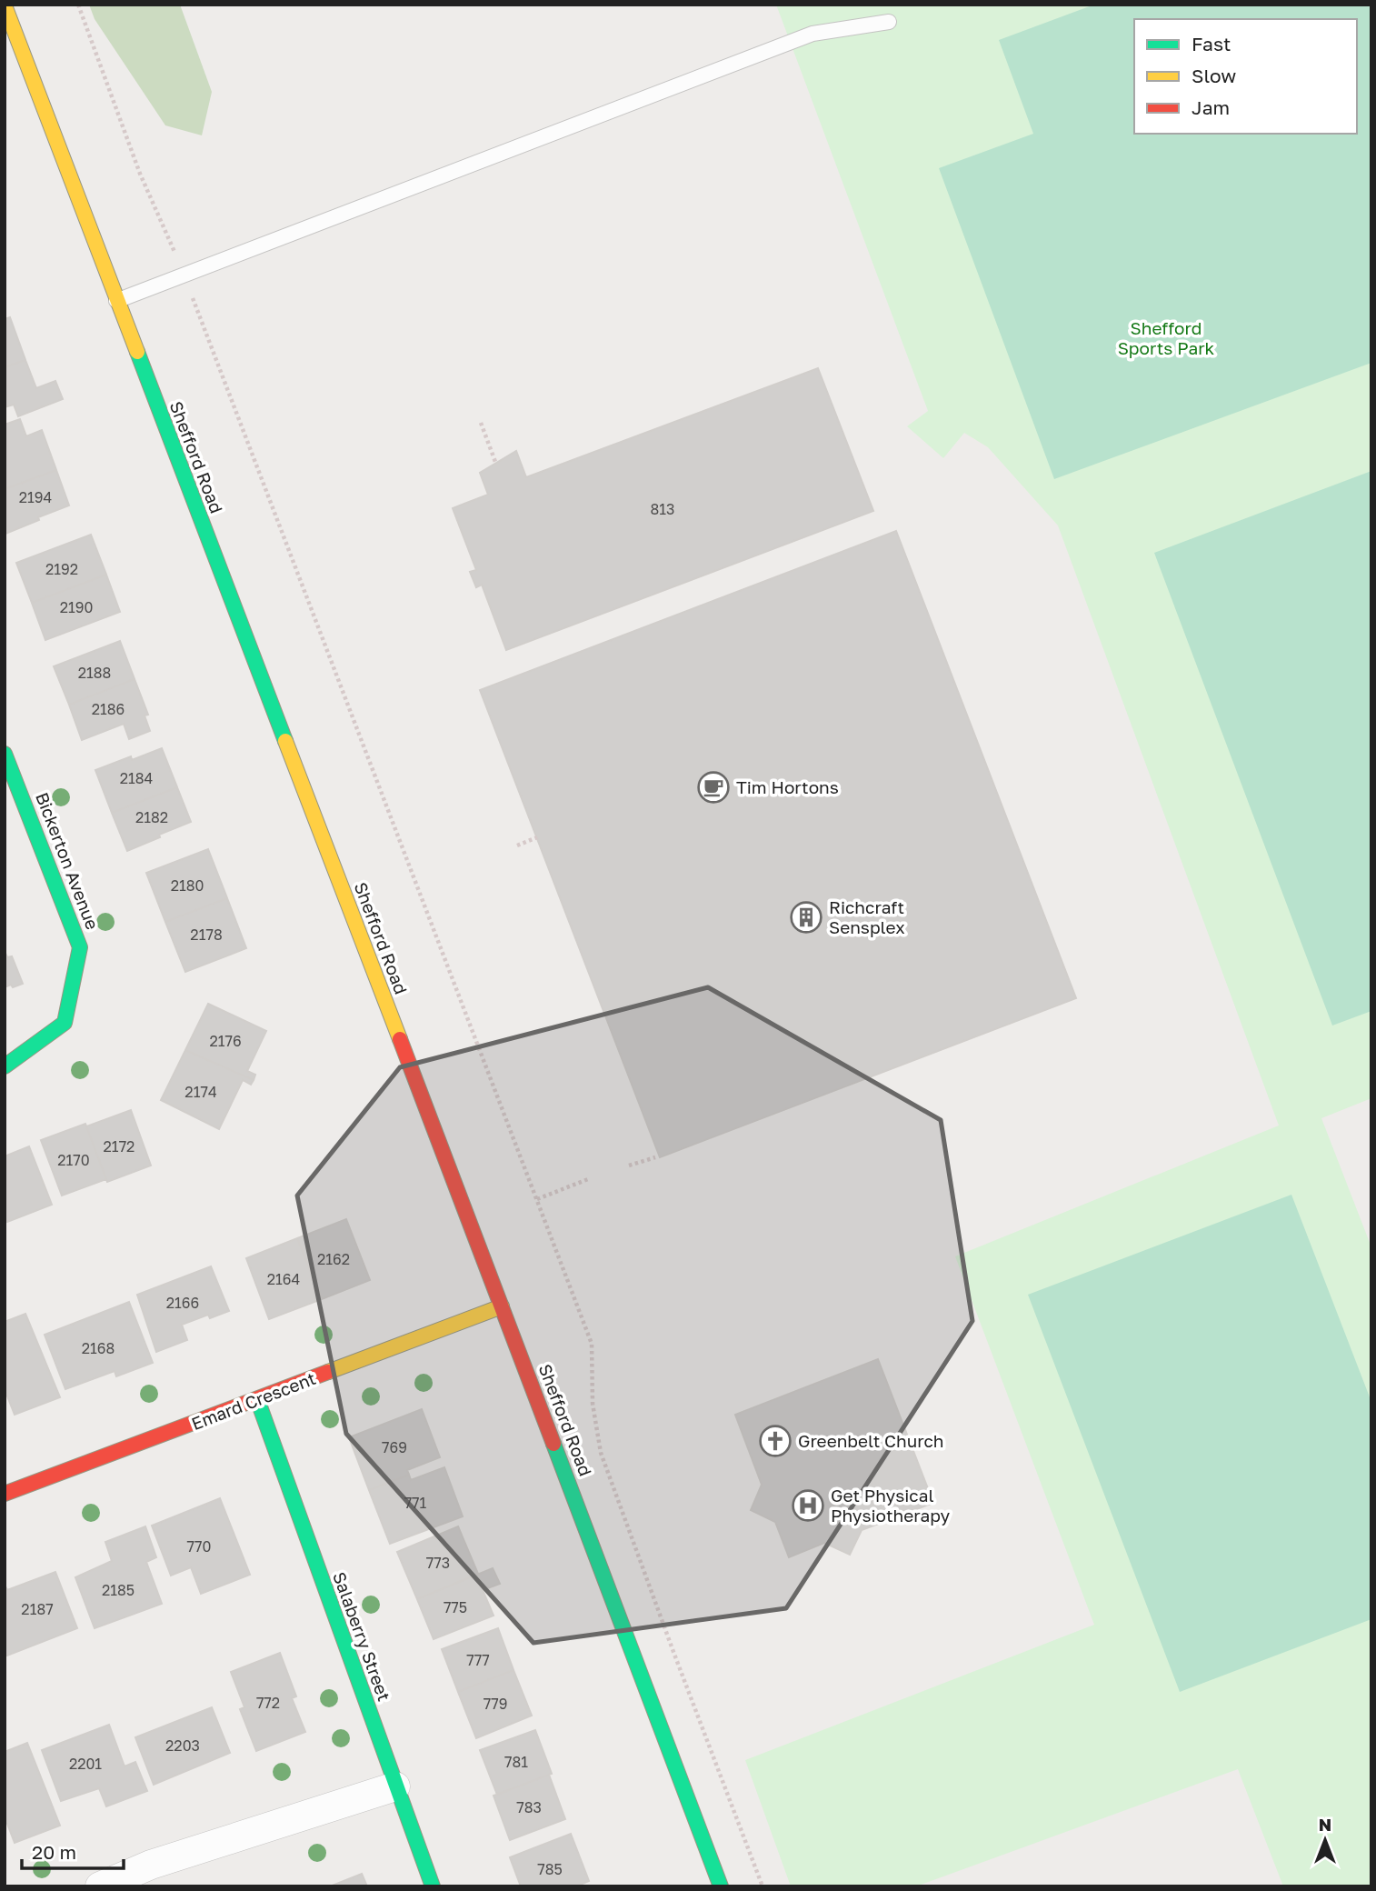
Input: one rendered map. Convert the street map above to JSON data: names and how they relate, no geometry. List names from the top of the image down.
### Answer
{
  "streets": {
    "street": [
      "Shefford Road",
      "Bickerton Avenue",
      "Emard Crescent",
      "Salaberry Street"
    ]
  },
  "crossings": [
    ["Shefford Road", "Emard Crescent"],
    ["Emard Crescent", "Salaberry Street"]
  ],
  "parks": ["Shefford Sports Park"],
  "places": {
    "cafe": ["Tim Hortons"],
    "building": ["Richcraft Sensplex"],
    "church": ["Greenbelt Church"],
    "hospital": ["Get Physical Physiotherapy"]
  },
  "house_numbers": [
    "2194",
    "813",
    "2192",
    "2190",
    "2188",
    "2186",
    "2184",
    "2182",
    "2180",
    "2178",
    "2176",
    "2174",
    "2172",
    "2170",
    "2162",
    "2164",
    "2166",
    "2168",
    "769",
    "771",
    "770",
    "773",
    "2185",
    "775",
    "2187",
    "777",
    "772",
    "779",
    "2203",
    "781",
    "2201",
    "783",
    "785"
  ],
  "legend": ["Fast", "Slow", "Jam"],
  "scale_bar": "20 m",
  "north": "top"
}
